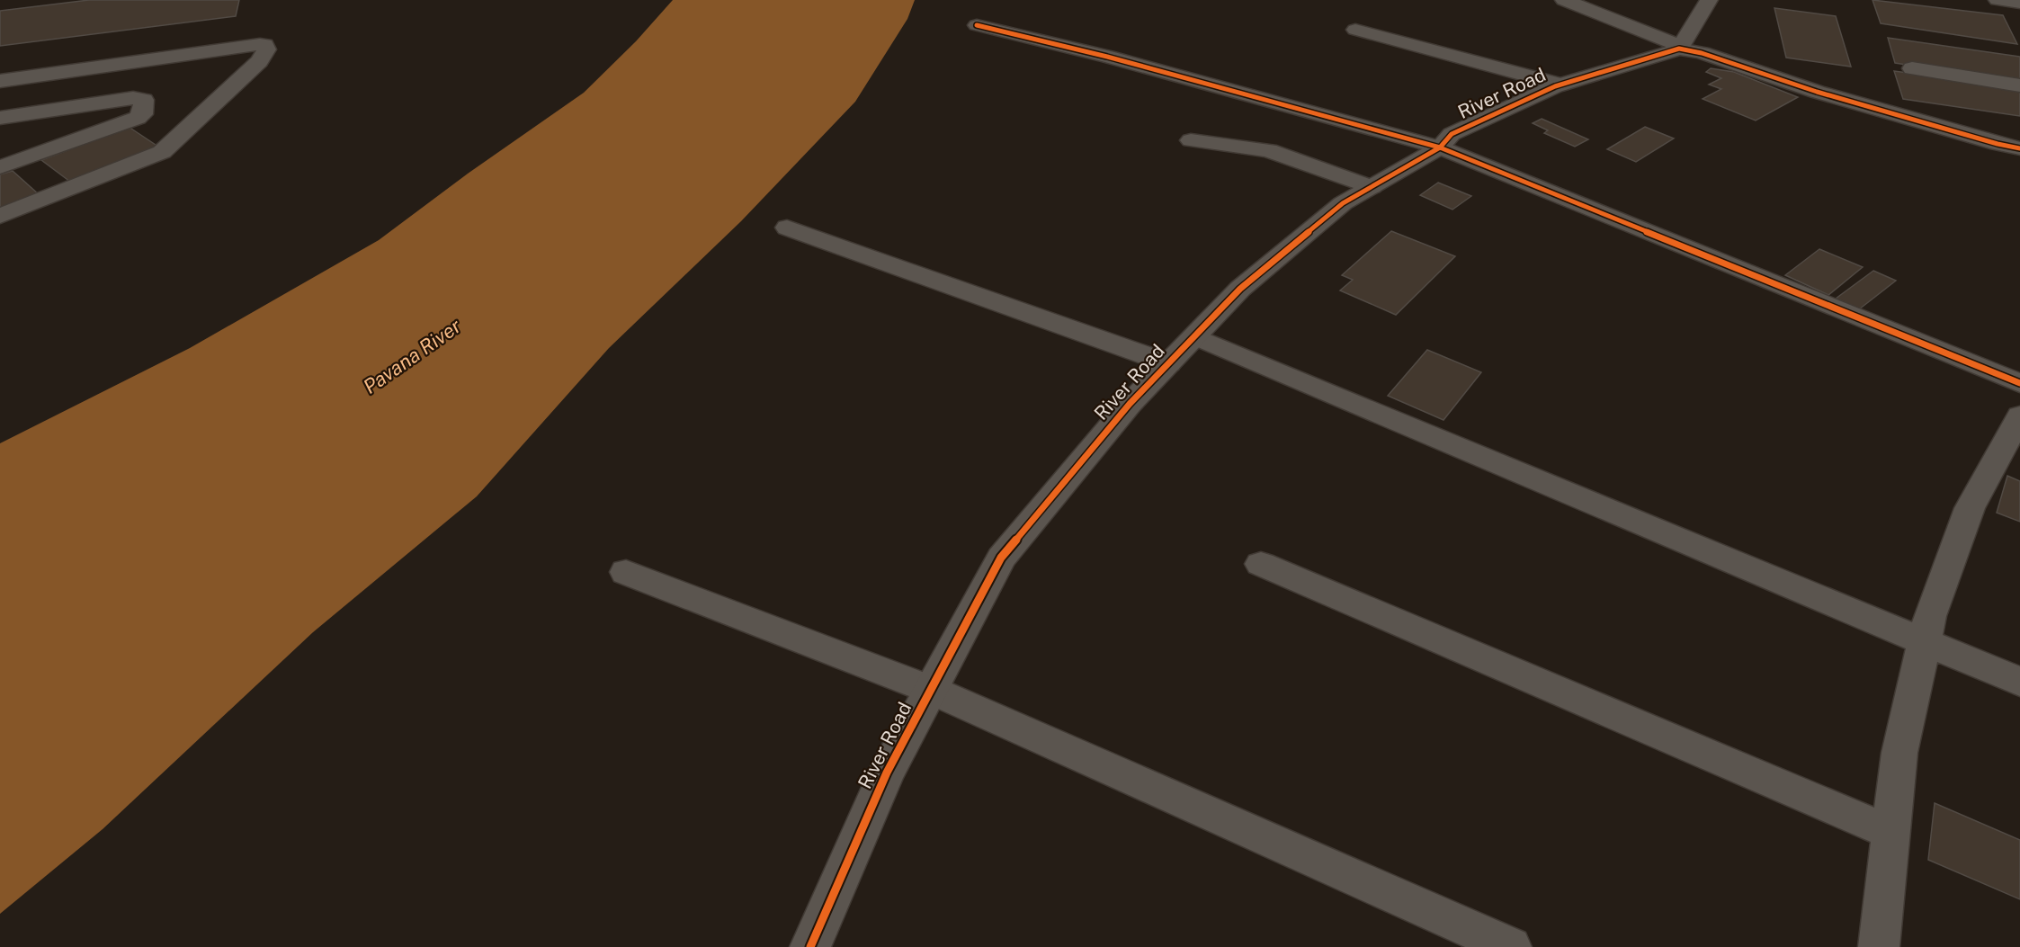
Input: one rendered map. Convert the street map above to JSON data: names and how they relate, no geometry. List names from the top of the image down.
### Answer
{
  "streets": {
    "street": ["River Road"]
  },
  "water": ["Pavana River"]
}
